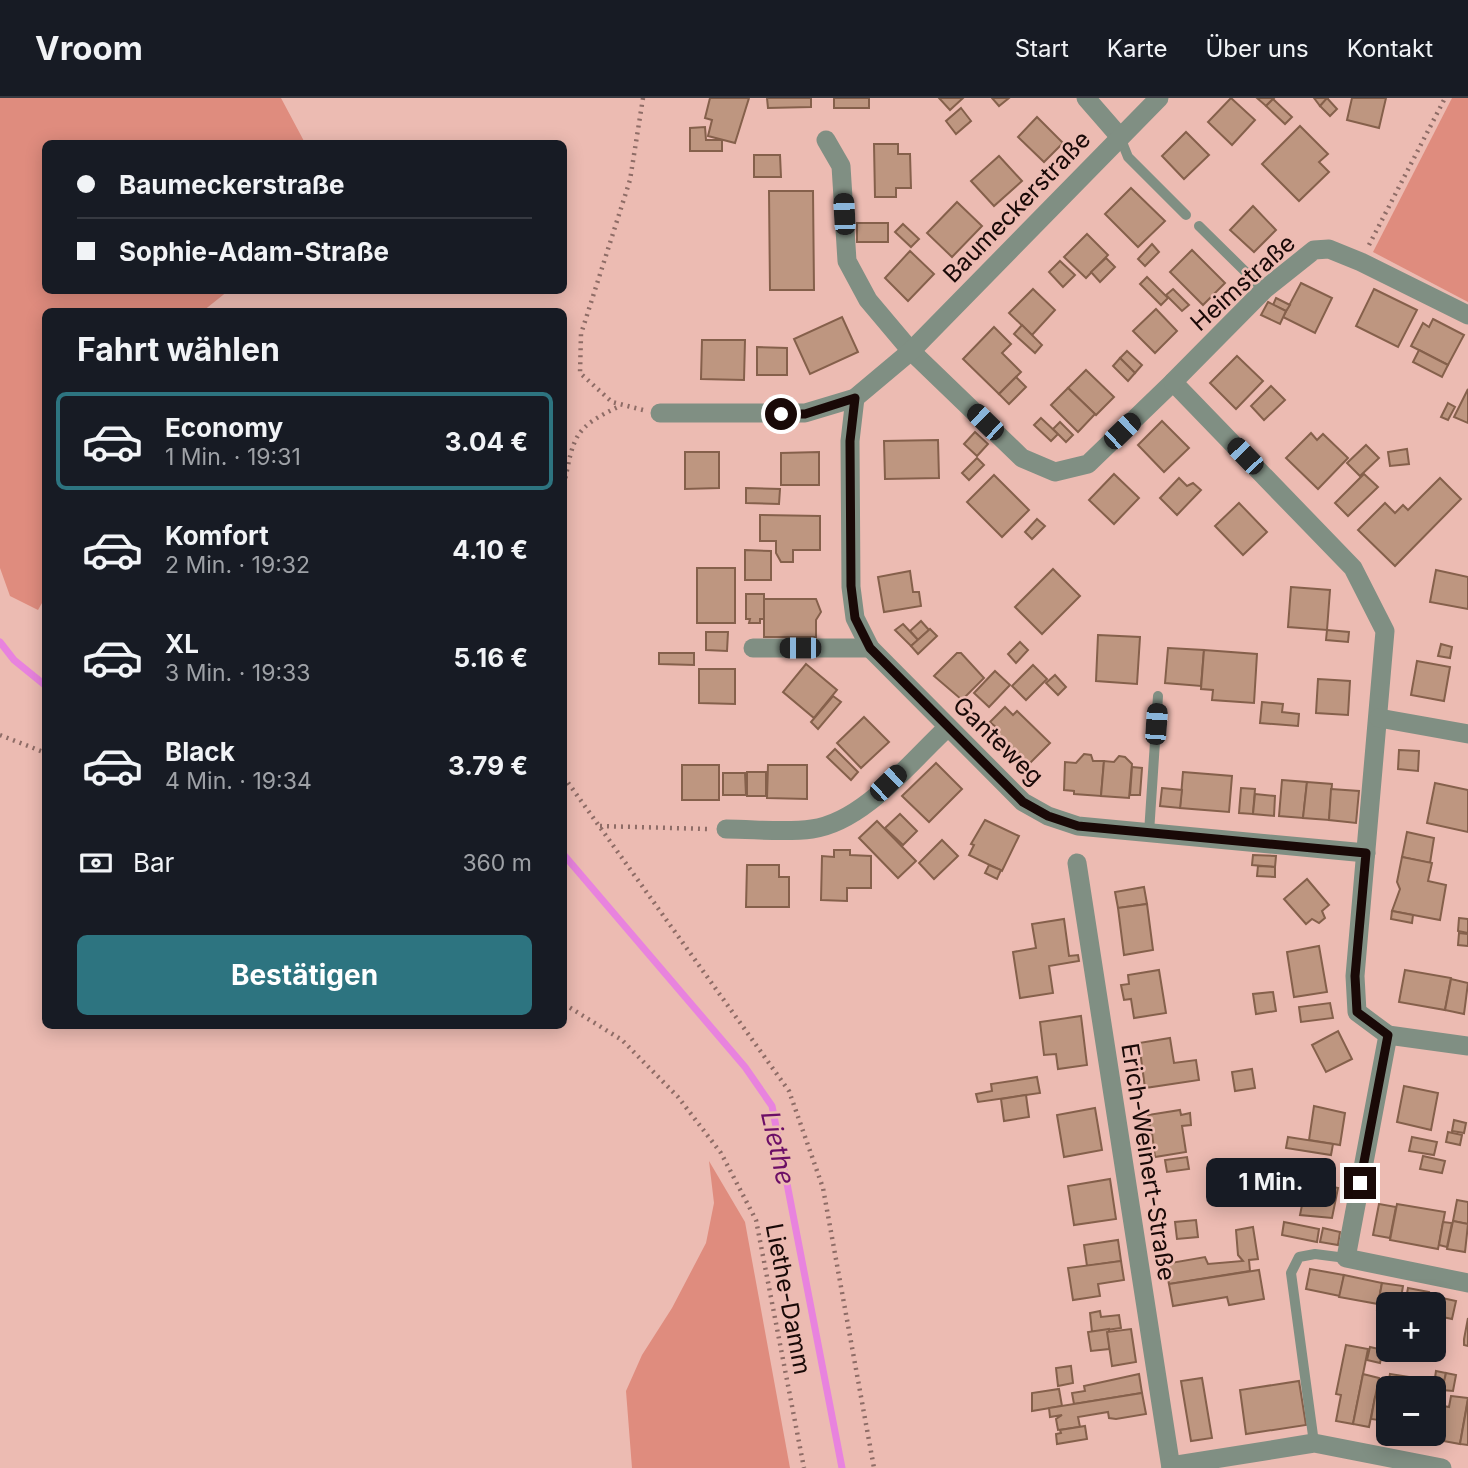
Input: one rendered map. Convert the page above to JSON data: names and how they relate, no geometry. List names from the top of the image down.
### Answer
{
  "streets": {
    "street": [
      "Baumeckerstraße",
      "Heimstraße",
      "Ganteweg",
      "Erich-Weinert-Straße"
    ],
    "path": ["Liethe-Damm"]
  },
  "crossings": [
    ["Baumeckerstraße", "Heimstraße"],
    ["Baumeckerstraße", "Ganteweg"]
  ],
  "water": ["Liethe"],
  "page": {
    "header": "Vroom",
    "nav": [
      "Start",
      "Karte",
      "Über uns",
      "Kontakt"
    ],
    "banner": ["Baumeckerstraße", "Sophie-Adam-Straße"],
    "heading": "Fahrt wählen",
    "list": [
      {
        "name": "Economy",
        "note": "1 Min. · 19:31",
        "value": "3.04 €"
      },
      {
        "name": "Komfort",
        "note": "2 Min. · 19:32",
        "value": "4.10 €"
      },
      {
        "name": "XL",
        "note": "3 Min. · 19:33",
        "value": "5.16 €"
      },
      {
        "name": "Black",
        "note": "4 Min. · 19:34",
        "value": "3.79 €"
      }
    ],
    "pay": ["Bar", "360 m"],
    "buttons": "Bestätigen",
    "bubble": "1 Min.",
    "map_buttons": ["+", "−"]
  }
}
